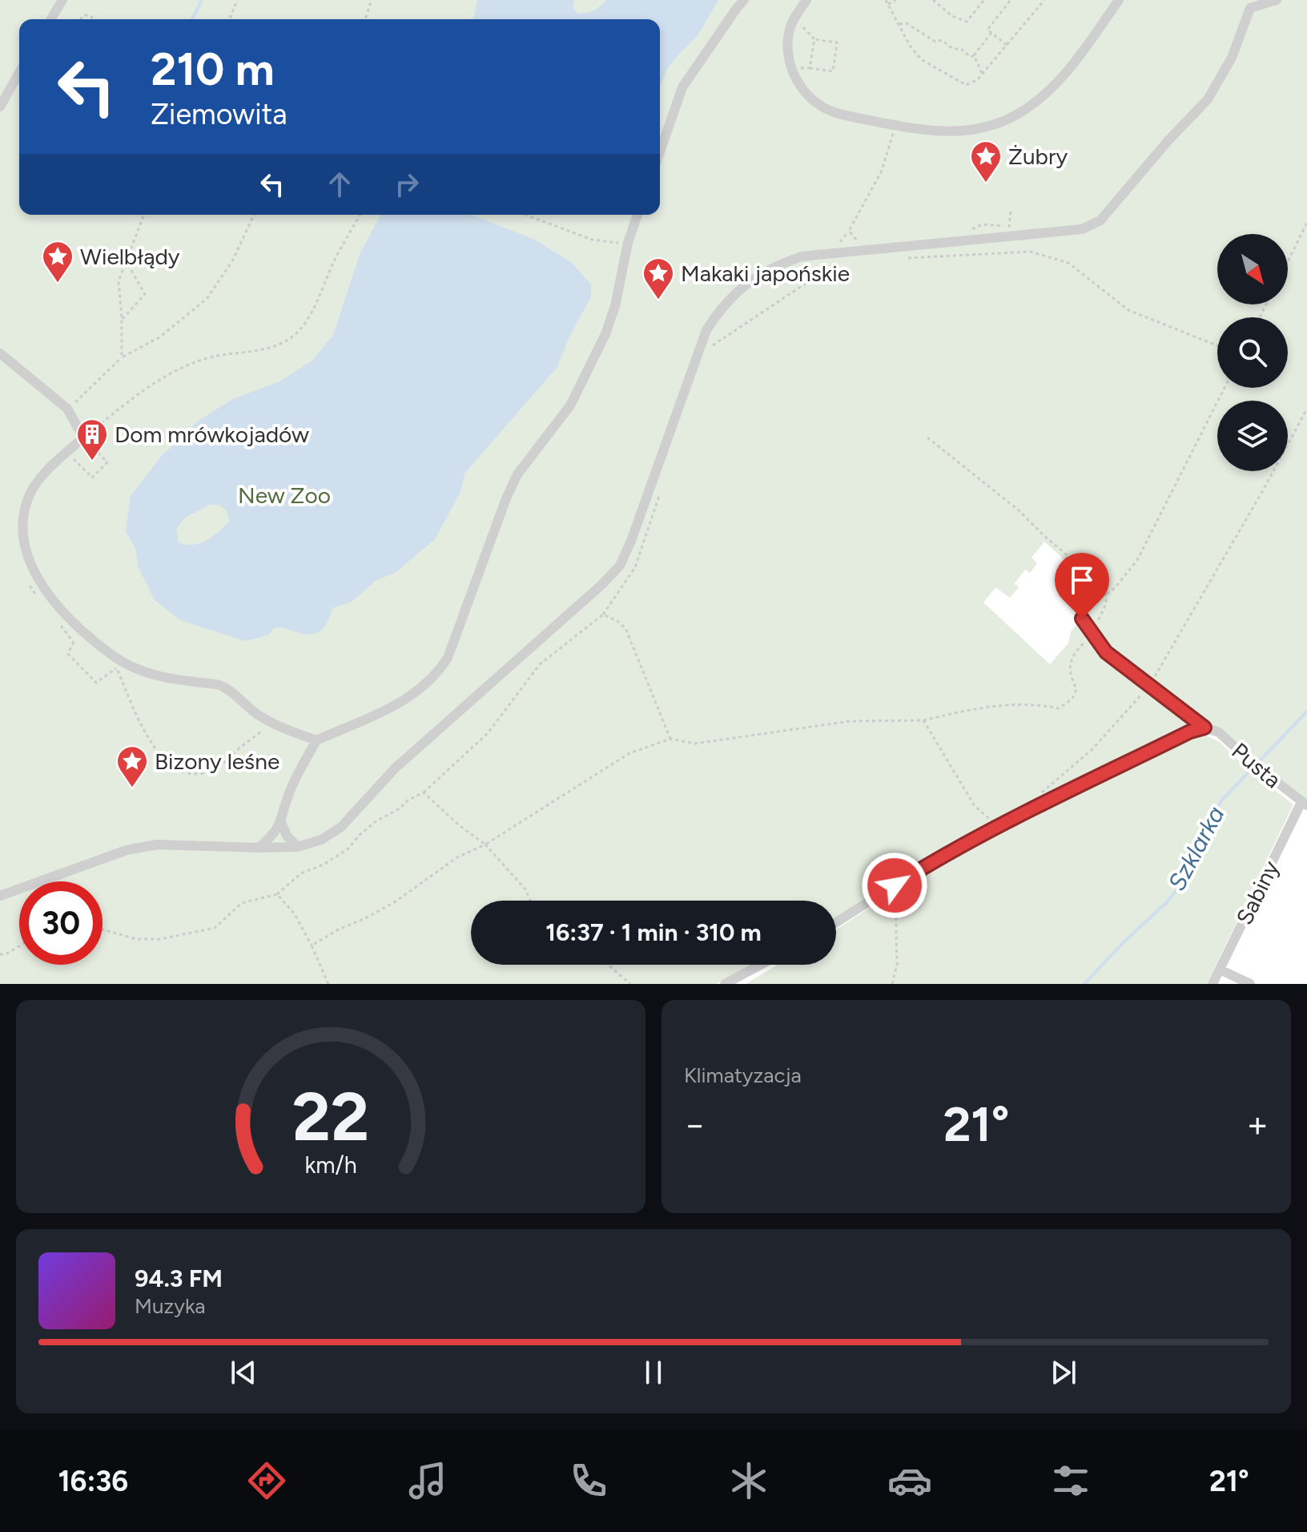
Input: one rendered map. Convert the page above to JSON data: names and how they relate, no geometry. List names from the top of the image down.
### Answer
{
  "streets": {
    "street": ["Pusta", "Sabiny"]
  },
  "crossings": [
    ["Pusta", "Sabiny"]
  ],
  "water": ["Szklarka"],
  "parks": ["New Zoo"],
  "places": {
    "place": [
      "Żubry",
      "Wielbłądy",
      "Makaki japońskie",
      "Bizony leśne"
    ],
    "building": ["Dom mrówkojadów"]
  },
  "north": "bottom right",
  "page": {
    "turn": ["210 m", "Ziemowita"],
    "limit": "30",
    "trip": "16:37 · 1 min · 310 m",
    "tile": "Klimatyzacja",
    "heat": ["−", "21°", "+"],
    "song": ["94.3 FM", "Muzyka"],
    "tabs": ["16:36", "21°"],
    "gauge": ["22", "km/h"]
  }
}
